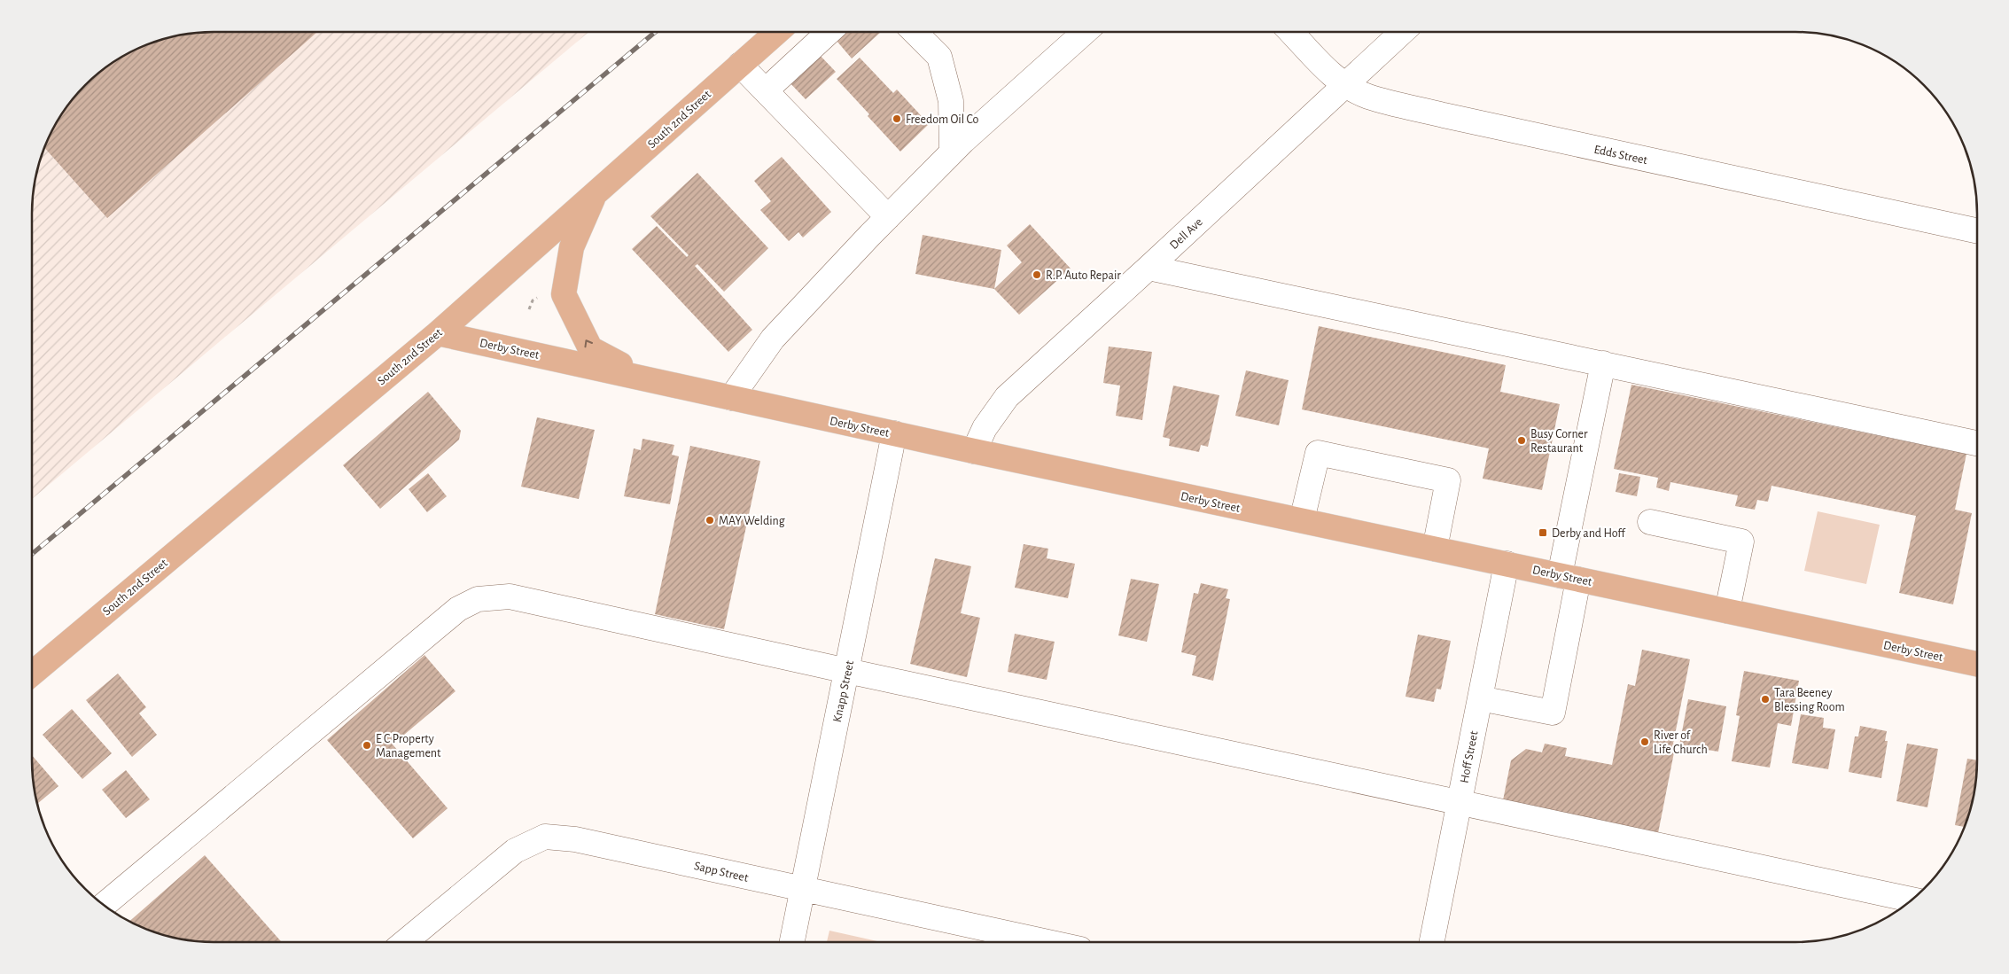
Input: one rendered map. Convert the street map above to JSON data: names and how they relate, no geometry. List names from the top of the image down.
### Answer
{
  "streets": {
    "main road": ["South 2nd Street", "Derby Street"],
    "street": [
      "Edds Street",
      "Dell Ave",
      "Knapp Street",
      "Hoff Street",
      "Sapp Street"
    ]
  },
  "crossings": [
    ["South 2nd Street", "Derby Street"],
    ["Edds Street", "Dell Ave"],
    ["Dell Ave", "Derby Street"],
    ["Derby Street", "Knapp Street"],
    ["Derby Street", "Hoff Street"],
    ["Knapp Street", "Sapp Street"]
  ],
  "places": {
    "other": [
      "Freedom Oil Co",
      "R.P. Auto Repair",
      "Busy Corner Restaurant",
      "MAY Welding",
      "Tara Beeney Blessing Room",
      "River of Life Church",
      "E C Property Management"
    ],
    "transit": ["Derby and Hoff"]
  }
}
